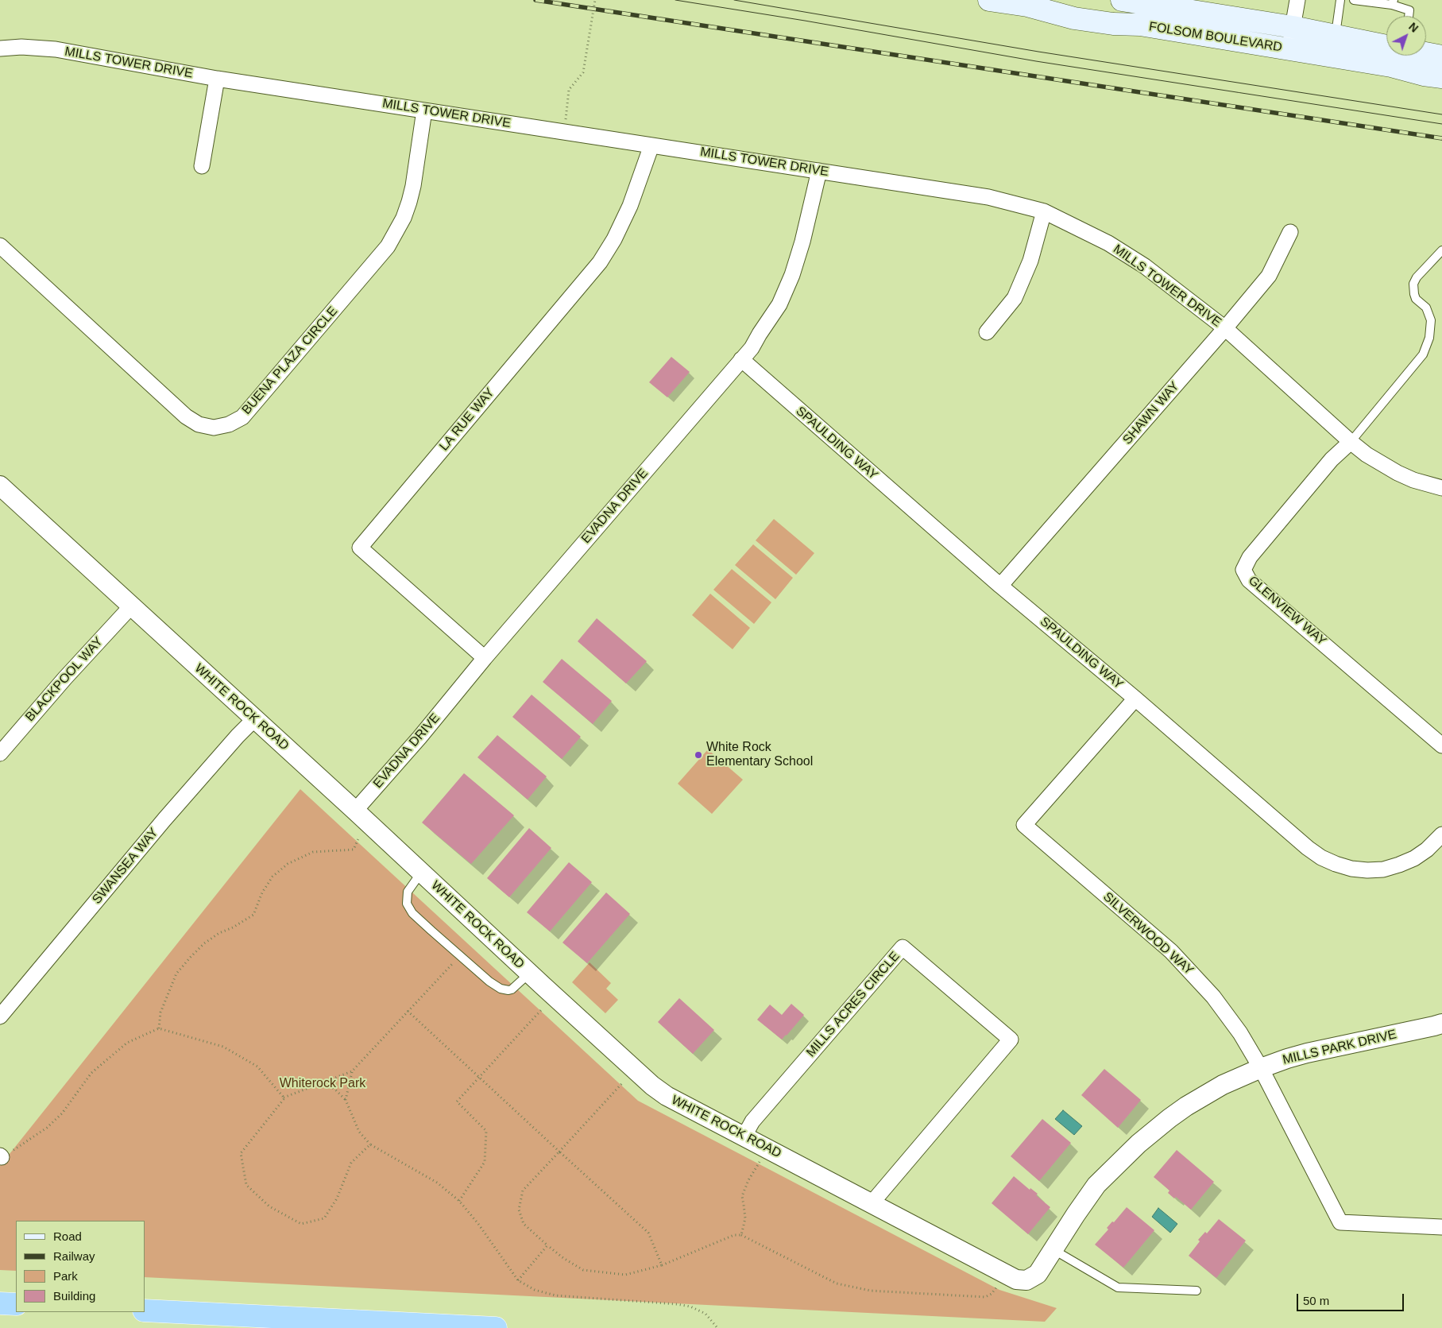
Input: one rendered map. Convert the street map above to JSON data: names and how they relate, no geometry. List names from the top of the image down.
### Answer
{
  "streets": {
    "main road": ["FOLSOM BOULEVARD"],
    "street": [
      "MILLS TOWER DRIVE",
      "BUENA PLAZA CIRCLE",
      "SHAWN WAY",
      "LA RUE WAY",
      "SPAULDING WAY",
      "EVADNA DRIVE",
      "GLENVIEW WAY",
      "BLACKPOOL WAY",
      "WHITE ROCK ROAD",
      "SWANSEA WAY",
      "SILVERWOOD WAY",
      "MILLS ACRES CIRCLE",
      "MILLS PARK DRIVE"
    ]
  },
  "crossings": [
    ["MILLS TOWER DRIVE", "BUENA PLAZA CIRCLE"],
    ["MILLS TOWER DRIVE", "SHAWN WAY"],
    ["MILLS TOWER DRIVE", "LA RUE WAY"],
    ["MILLS TOWER DRIVE", "EVADNA DRIVE"],
    ["MILLS TOWER DRIVE", "GLENVIEW WAY"],
    ["SHAWN WAY", "SPAULDING WAY"],
    ["LA RUE WAY", "EVADNA DRIVE"],
    ["SPAULDING WAY", "EVADNA DRIVE"],
    ["SPAULDING WAY", "SILVERWOOD WAY"],
    ["EVADNA DRIVE", "WHITE ROCK ROAD"],
    ["BLACKPOOL WAY", "WHITE ROCK ROAD"],
    ["WHITE ROCK ROAD", "SWANSEA WAY"],
    ["WHITE ROCK ROAD", "MILLS ACRES CIRCLE"],
    ["WHITE ROCK ROAD", "MILLS PARK DRIVE"],
    ["SILVERWOOD WAY", "MILLS PARK DRIVE"]
  ],
  "parks": ["Whiterock Park"],
  "places": ["White Rock Elementary School"],
  "legend": [
    "Road",
    "Railway",
    "Park",
    "Building"
  ],
  "scale_bar": "50 m",
  "north": "top right"
}
